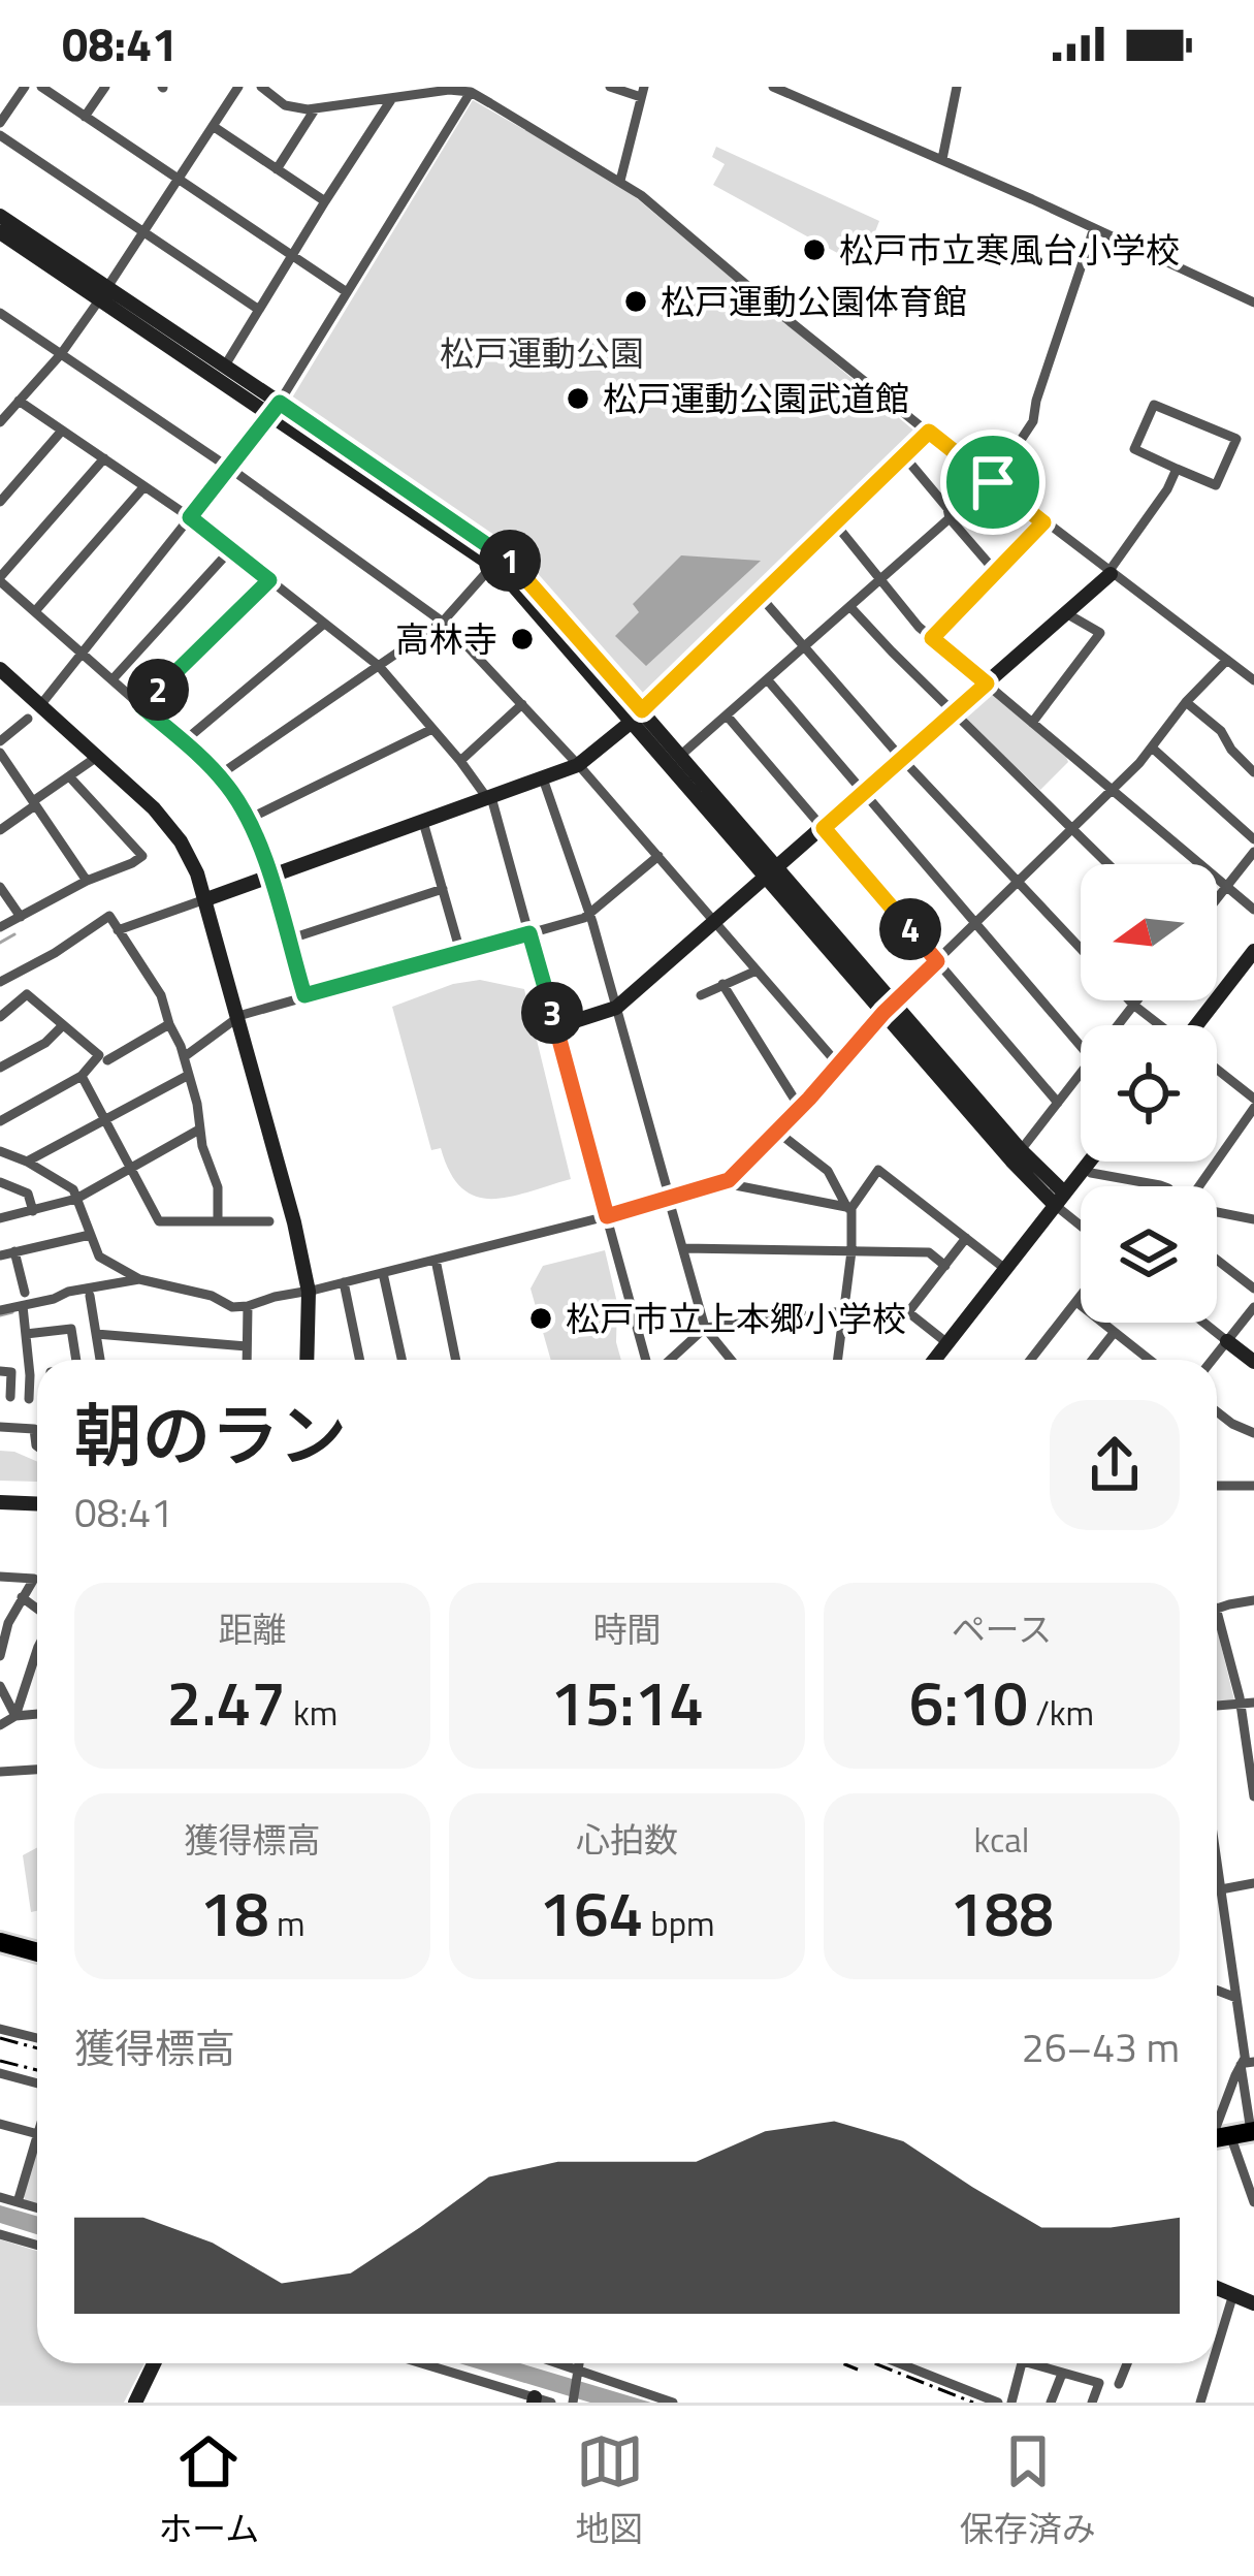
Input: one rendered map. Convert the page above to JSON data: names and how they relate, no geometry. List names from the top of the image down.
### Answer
{
  "parks": ["松戸運動公園"],
  "places": [
    "松戸市立寒風台小学校",
    "松戸運動公園体育館",
    "松戸運動公園武道館",
    "高林寺",
    "松戸市立上本郷小学校"
  ],
  "north": "left",
  "page": {
    "status": "08:41",
    "pins": [
      "1",
      "2",
      "4",
      "3"
    ],
    "heading": ["朝のラン", "08:41"],
    "stats": [
      ["距離", "2.47 km"],
      ["時間", "15:14"],
      ["ペース", "6:10 /km"],
      ["獲得標高", "18 m"],
      ["心拍数", "164 bpm"],
      ["kcal", "188"]
    ],
    "chart": ["獲得標高", "26–43 m"],
    "tabs": ["ホーム", "地図", "保存済み"]
  }
}
